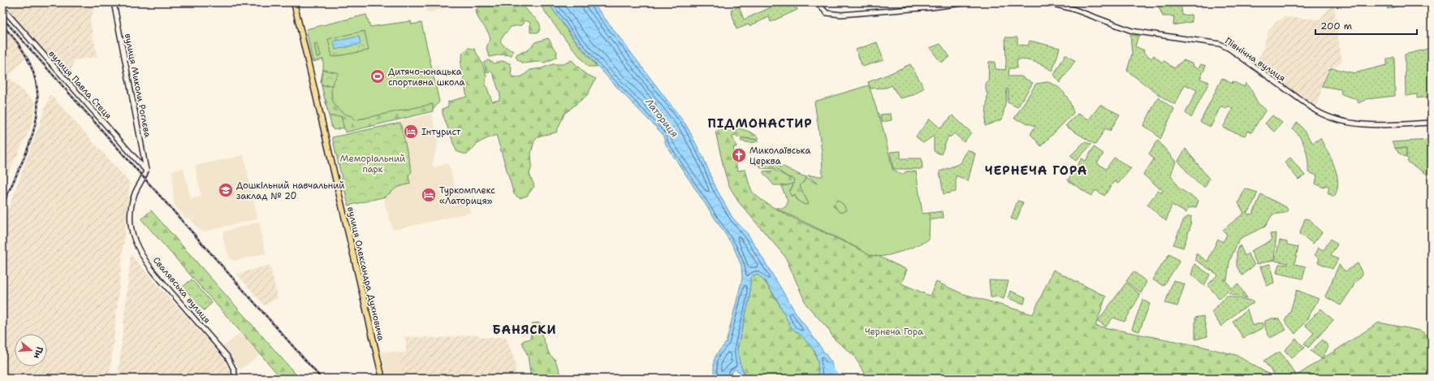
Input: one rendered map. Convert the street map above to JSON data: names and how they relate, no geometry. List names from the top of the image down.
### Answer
{
  "streets": {
    "main road": ["вулиця Олександра Духновича"],
    "street": [
      "Північна вулиця",
      "вулиця Павла Стеця",
      "вулиця Миколи Роглєва",
      "Свалявська вулиця"
    ]
  },
  "crossings": [
    ["вулиця Павла Стеця", "вулиця Миколи Роглєва"],
    ["вулиця Павла Стеця", "Свалявська вулиця"],
    ["вулиця Миколи Роглєва", "Свалявська вулиця"]
  ],
  "districts": ["ПІДМОНАСТИР", "ЧЕРНЕЧА ГОРА", "БАНЯСКИ"],
  "water": ["Латориця"],
  "parks": ["Меморіальний парк", "Чернеча Гора"],
  "places": {
    "sports": ["Дитячо-юнацька спортивна школа"],
    "hotel": ["Інтурист", "Туркомплекс «Латориця»"],
    "church": ["Миколаївська Церква"],
    "school or university": ["Дошкільний навчальний заклад № 20"]
  },
  "scale_bar": "200 m",
  "north": "right"
}
